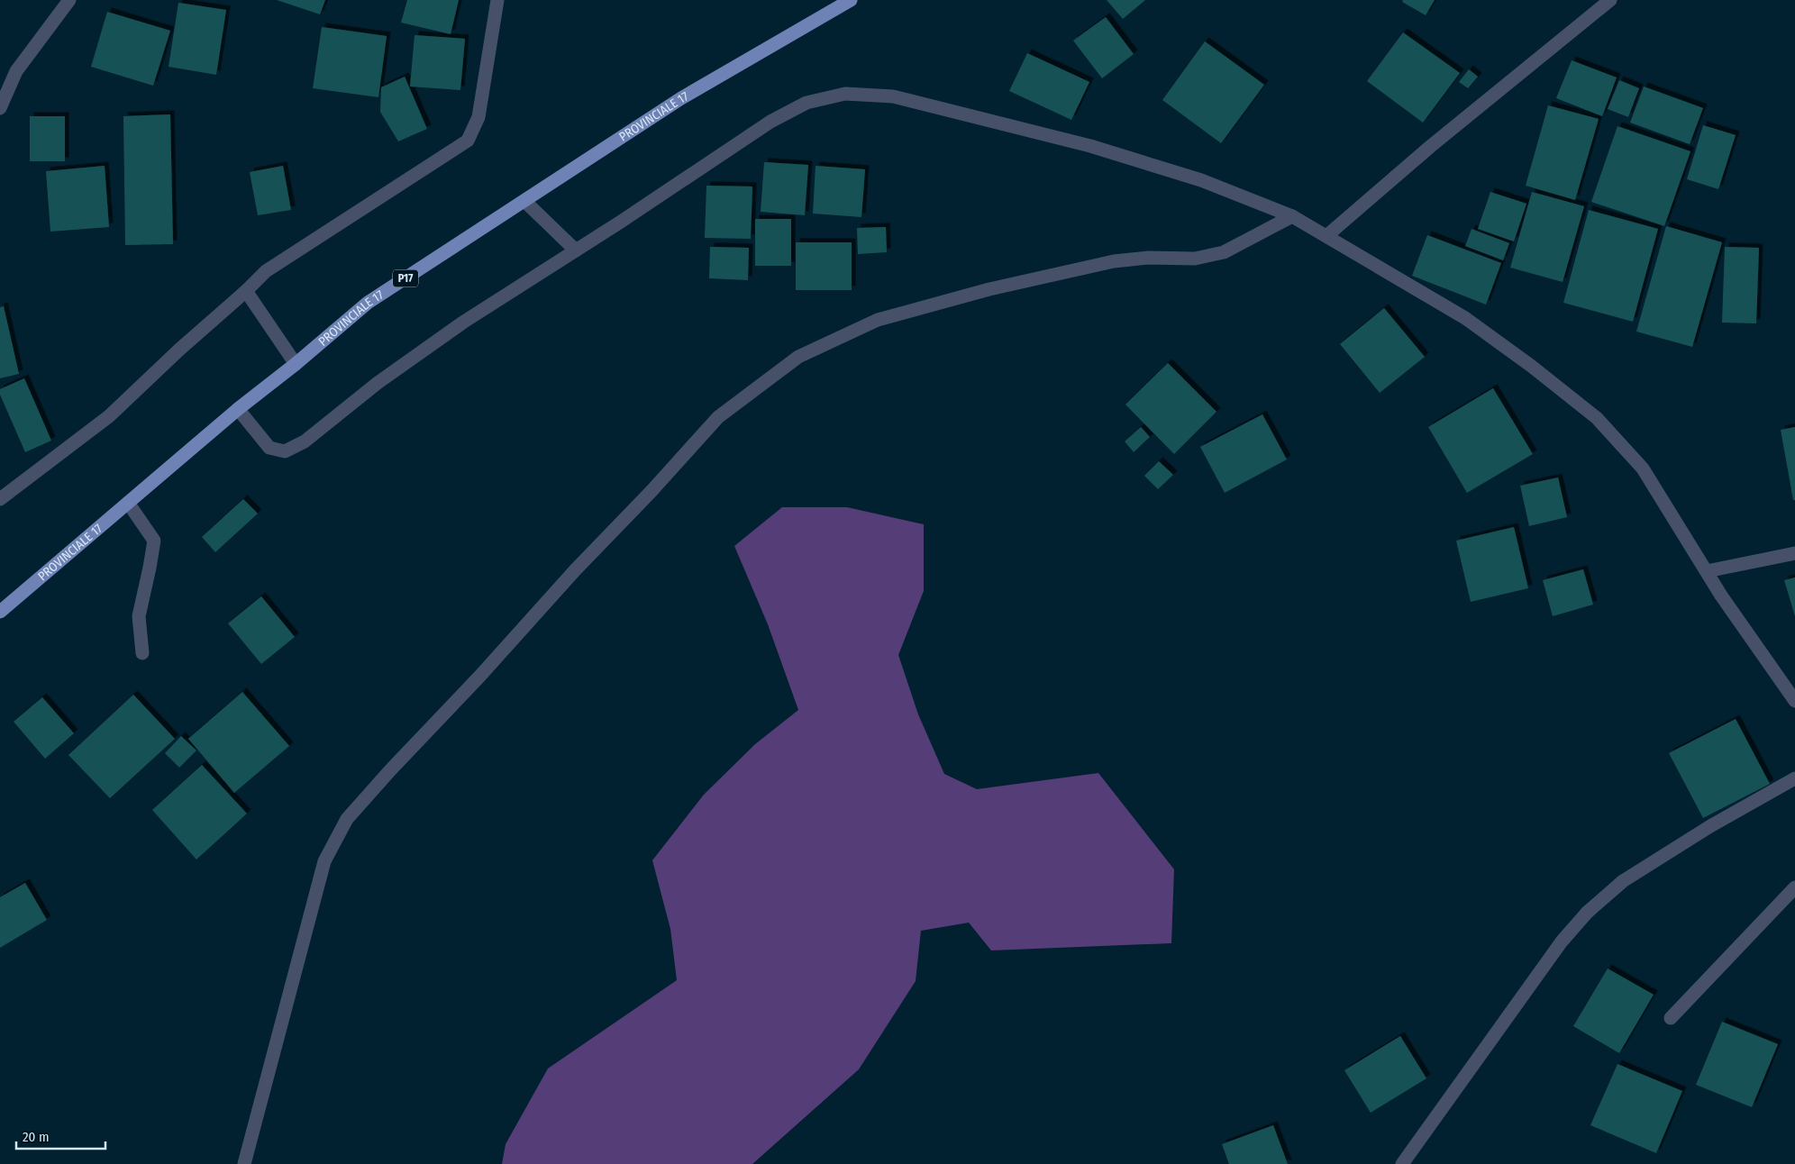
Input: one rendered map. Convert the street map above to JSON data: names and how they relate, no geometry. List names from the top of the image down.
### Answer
{
  "streets": {
    "main road": ["PROVINCIALE 17", "P17"]
  },
  "scale_bar": "20 m"
}
